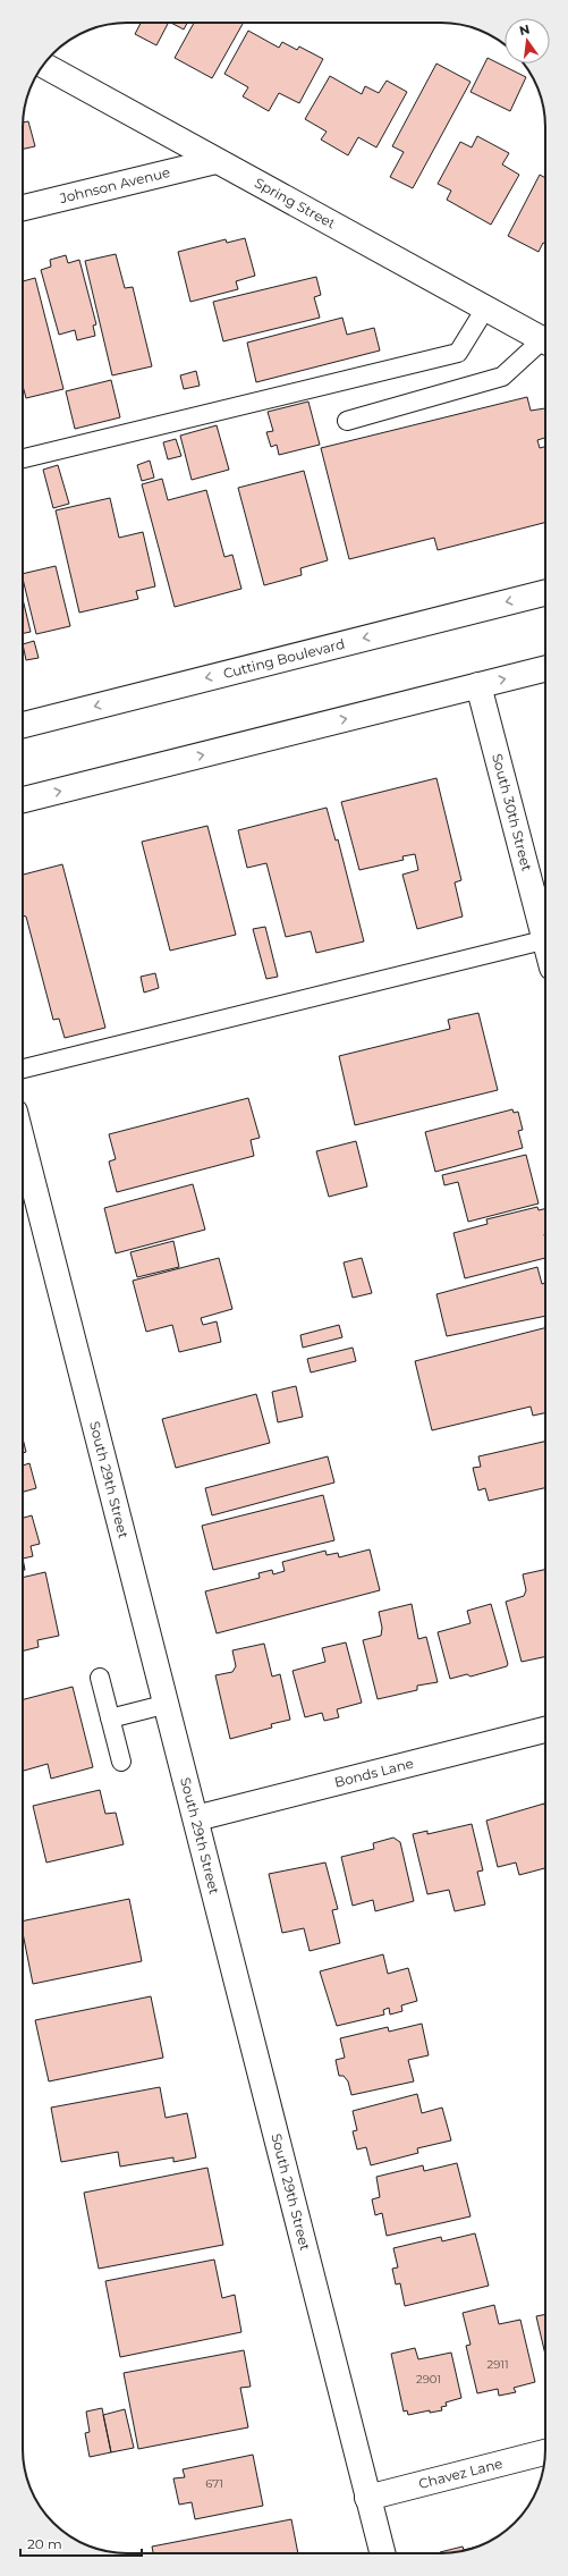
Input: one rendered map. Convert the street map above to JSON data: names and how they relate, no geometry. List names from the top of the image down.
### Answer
{
  "streets": {
    "street": [
      "Johnson Avenue",
      "Spring Street",
      "Cutting Boulevard",
      "South 30th Street",
      "South 29th Street",
      "Bonds Lane",
      "Chavez Lane"
    ]
  },
  "crossings": [
    ["Johnson Avenue", "Spring Street"],
    ["South 29th Street", "Bonds Lane"],
    ["South 29th Street", "Chavez Lane"]
  ],
  "house_numbers": ["2911", "2901", "671"],
  "scale_bar": "20 m",
  "north": "top"
}
